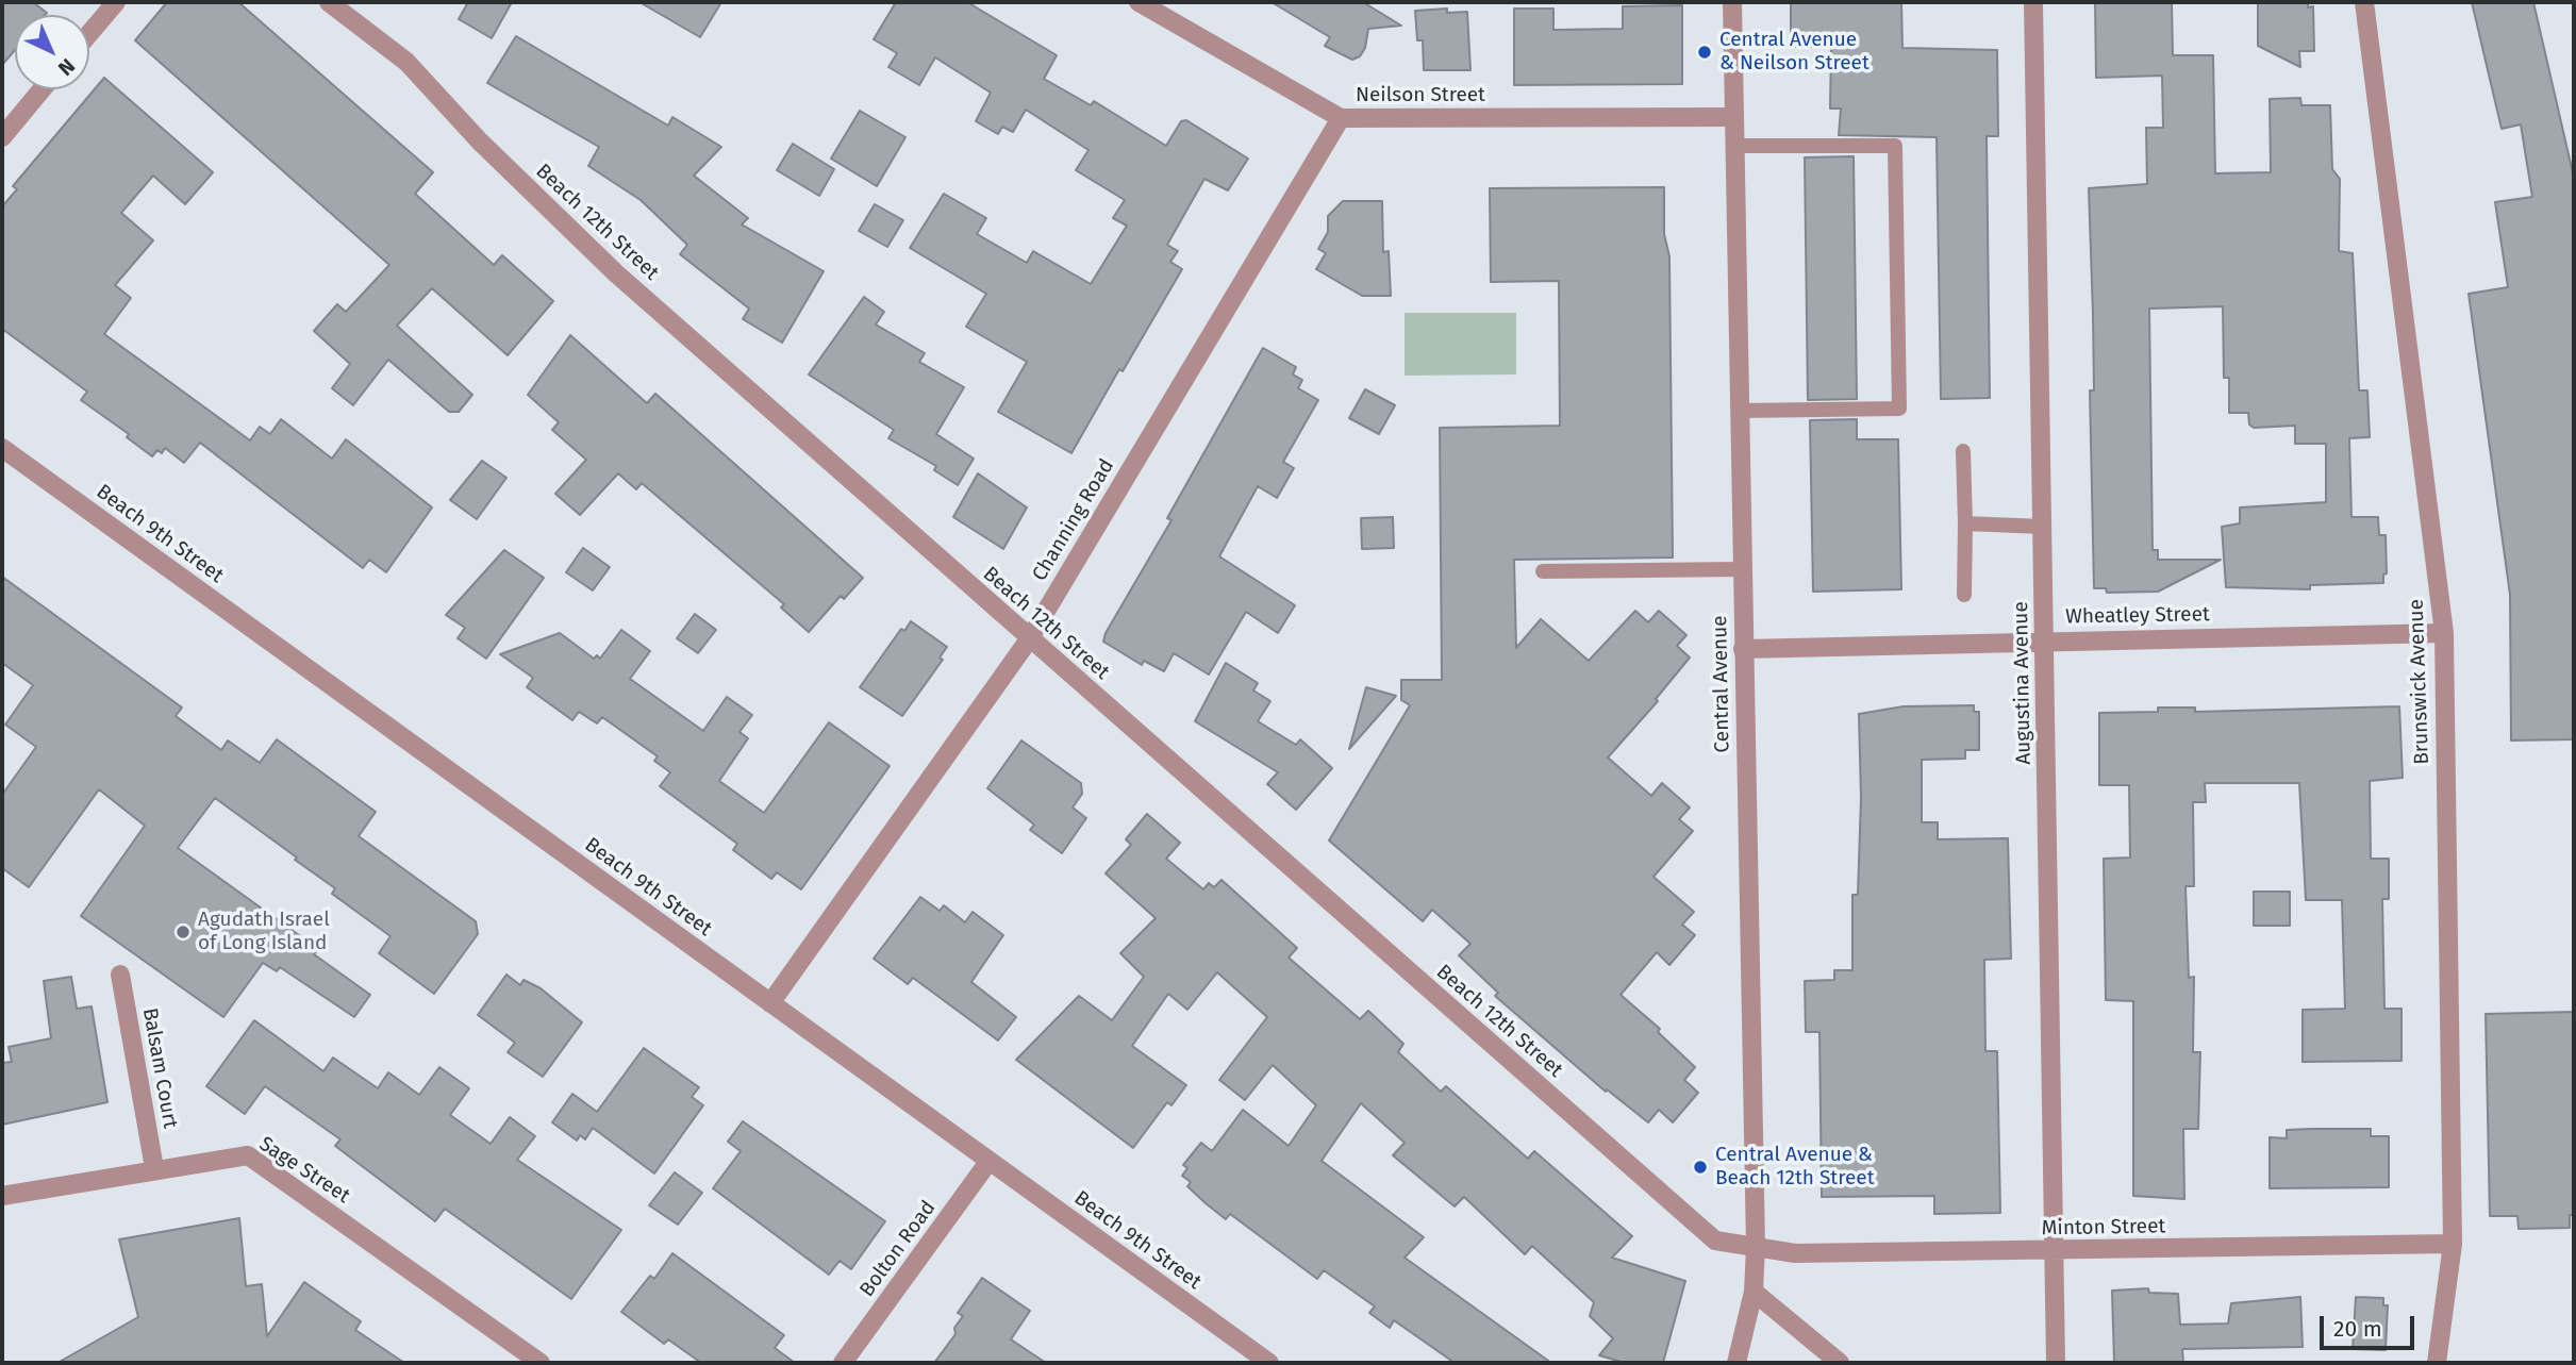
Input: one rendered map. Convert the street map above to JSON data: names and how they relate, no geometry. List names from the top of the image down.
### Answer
{
  "streets": {
    "street": [
      "Neilson Street",
      "Beach 12th Street",
      "Channing Road",
      "Beach 9th Street",
      "Wheatley Street",
      "Brunswick Avenue",
      "Augustina Avenue",
      "Central Avenue",
      "Balsam Court",
      "Sage Street",
      "Minton Street",
      "Bolton Road"
    ]
  },
  "crossings": [
    ["Neilson Street", "Channing Road"],
    ["Neilson Street", "Central Avenue"],
    ["Beach 12th Street", "Channing Road"],
    ["Beach 12th Street", "Central Avenue"],
    ["Beach 12th Street", "Minton Street"],
    ["Channing Road", "Beach 9th Street"],
    ["Beach 9th Street", "Bolton Road"],
    ["Wheatley Street", "Brunswick Avenue"],
    ["Wheatley Street", "Augustina Avenue"],
    ["Wheatley Street", "Central Avenue"],
    ["Brunswick Avenue", "Minton Street"],
    ["Augustina Avenue", "Minton Street"],
    ["Central Avenue", "Minton Street"],
    ["Balsam Court", "Sage Street"]
  ],
  "places": ["Central Avenue & Neilson Street", "Agudath Israel of Long Island", "Central Avenue & Beach 12th Street"],
  "scale_bar": "20 m",
  "north": "bottom right"
}
